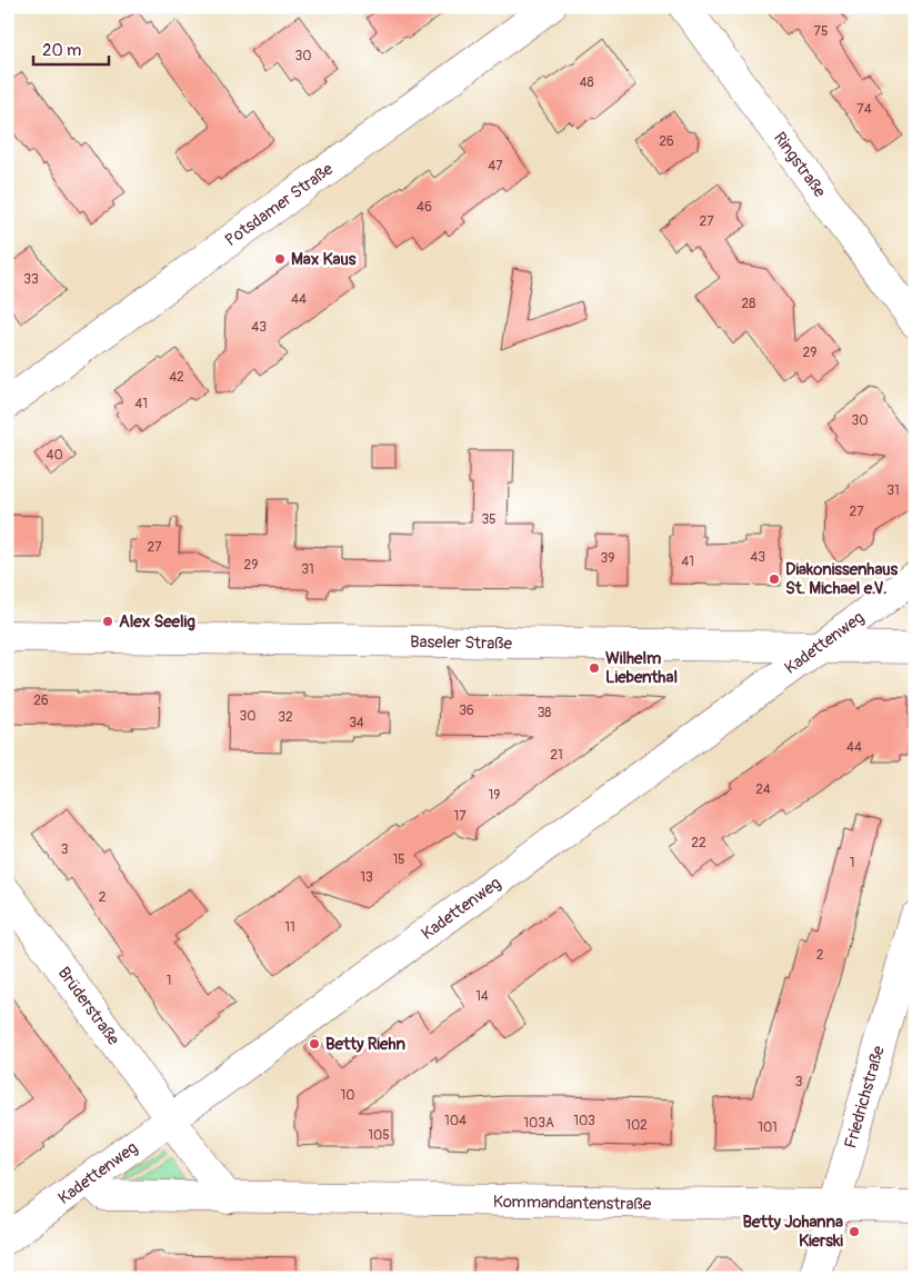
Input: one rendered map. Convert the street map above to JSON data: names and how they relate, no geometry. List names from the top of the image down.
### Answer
{
  "streets": {
    "street": [
      "Ringstraße",
      "Potsdamer Straße",
      "Baseler Straße",
      "Kadettenweg",
      "Brüderstraße",
      "Friedrichstraße",
      "Kommandantenstraße"
    ]
  },
  "crossings": [
    ["Baseler Straße", "Kadettenweg"],
    ["Kadettenweg", "Brüderstraße"],
    ["Kadettenweg", "Kommandantenstraße"],
    ["Friedrichstraße", "Kommandantenstraße"]
  ],
  "places": [
    "Max Kaus",
    "Diakonissenhaus St. Michael e.V.",
    "Alex Seelig",
    "Wilhelm Liebenthal",
    "Betty Riehn",
    "Betty Johanna Kierski"
  ],
  "house_numbers": [
    "75",
    "30",
    "48",
    "74",
    "26",
    "47",
    "46",
    "27",
    "33",
    "44",
    "28",
    "43",
    "29",
    "42",
    "41",
    "30",
    "40",
    "31",
    "27",
    "35",
    "27",
    "43",
    "39",
    "41",
    "29",
    "31",
    "26",
    "36",
    "38",
    "30",
    "32",
    "34",
    "44",
    "21",
    "24",
    "19",
    "17",
    "22",
    "3",
    "15",
    "1",
    "13",
    "2",
    "11",
    "2",
    "1",
    "14",
    "3",
    "10",
    "104",
    "103",
    "103A",
    "102",
    "101",
    "105"
  ],
  "scale_bar": "20 m"
}
